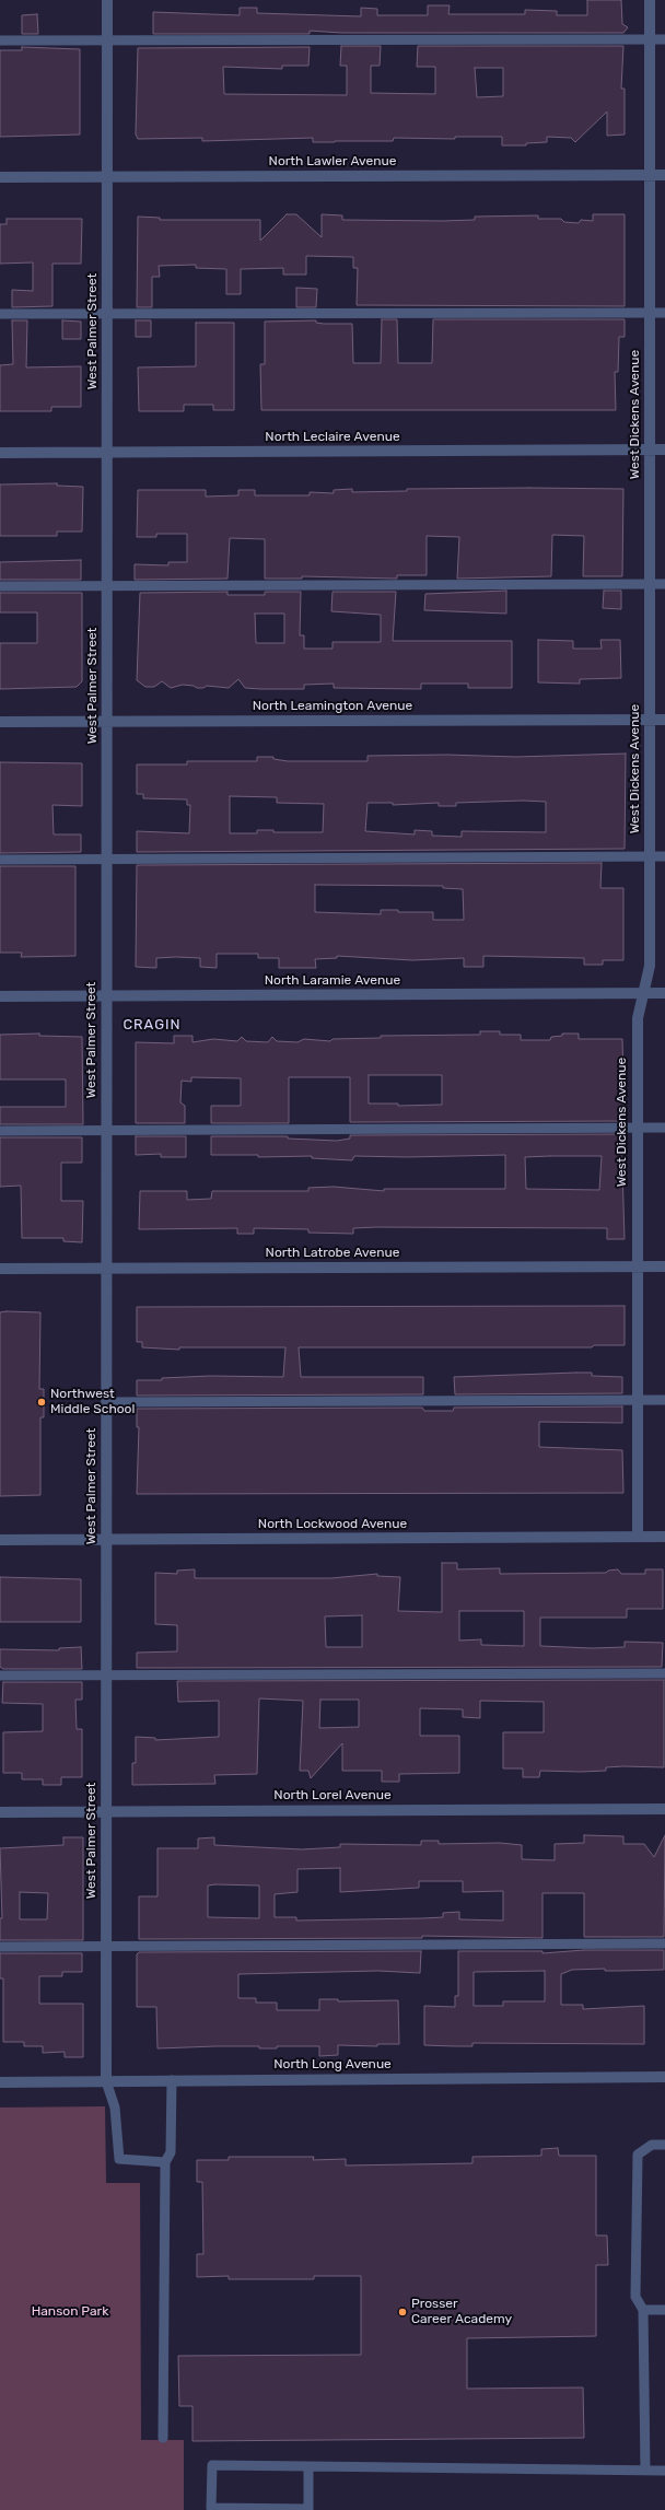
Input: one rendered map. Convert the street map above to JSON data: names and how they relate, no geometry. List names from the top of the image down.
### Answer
{
  "streets": {
    "street": [
      "North Lawler Avenue",
      "West Palmer Street",
      "West Dickens Avenue",
      "North Leclaire Avenue",
      "North Leamington Avenue",
      "North Laramie Avenue",
      "North Latrobe Avenue",
      "North Lockwood Avenue",
      "North Lorel Avenue",
      "North Long Avenue"
    ]
  },
  "crossings": [
    ["North Lawler Avenue", "West Palmer Street"],
    ["North Lawler Avenue", "West Dickens Avenue"],
    ["West Palmer Street", "North Leclaire Avenue"],
    ["West Palmer Street", "North Leamington Avenue"],
    ["West Palmer Street", "North Laramie Avenue"],
    ["West Palmer Street", "North Latrobe Avenue"],
    ["West Palmer Street", "North Lockwood Avenue"],
    ["West Palmer Street", "North Lorel Avenue"],
    ["West Palmer Street", "North Long Avenue"],
    ["West Dickens Avenue", "North Leclaire Avenue"],
    ["West Dickens Avenue", "North Leamington Avenue"],
    ["West Dickens Avenue", "North Laramie Avenue"],
    ["West Dickens Avenue", "North Latrobe Avenue"],
    ["West Dickens Avenue", "North Lockwood Avenue"]
  ],
  "districts": ["CRAGIN"],
  "parks": ["Hanson Park"],
  "places": ["Northwest Middle School", "Prosser Career Academy"]
}
